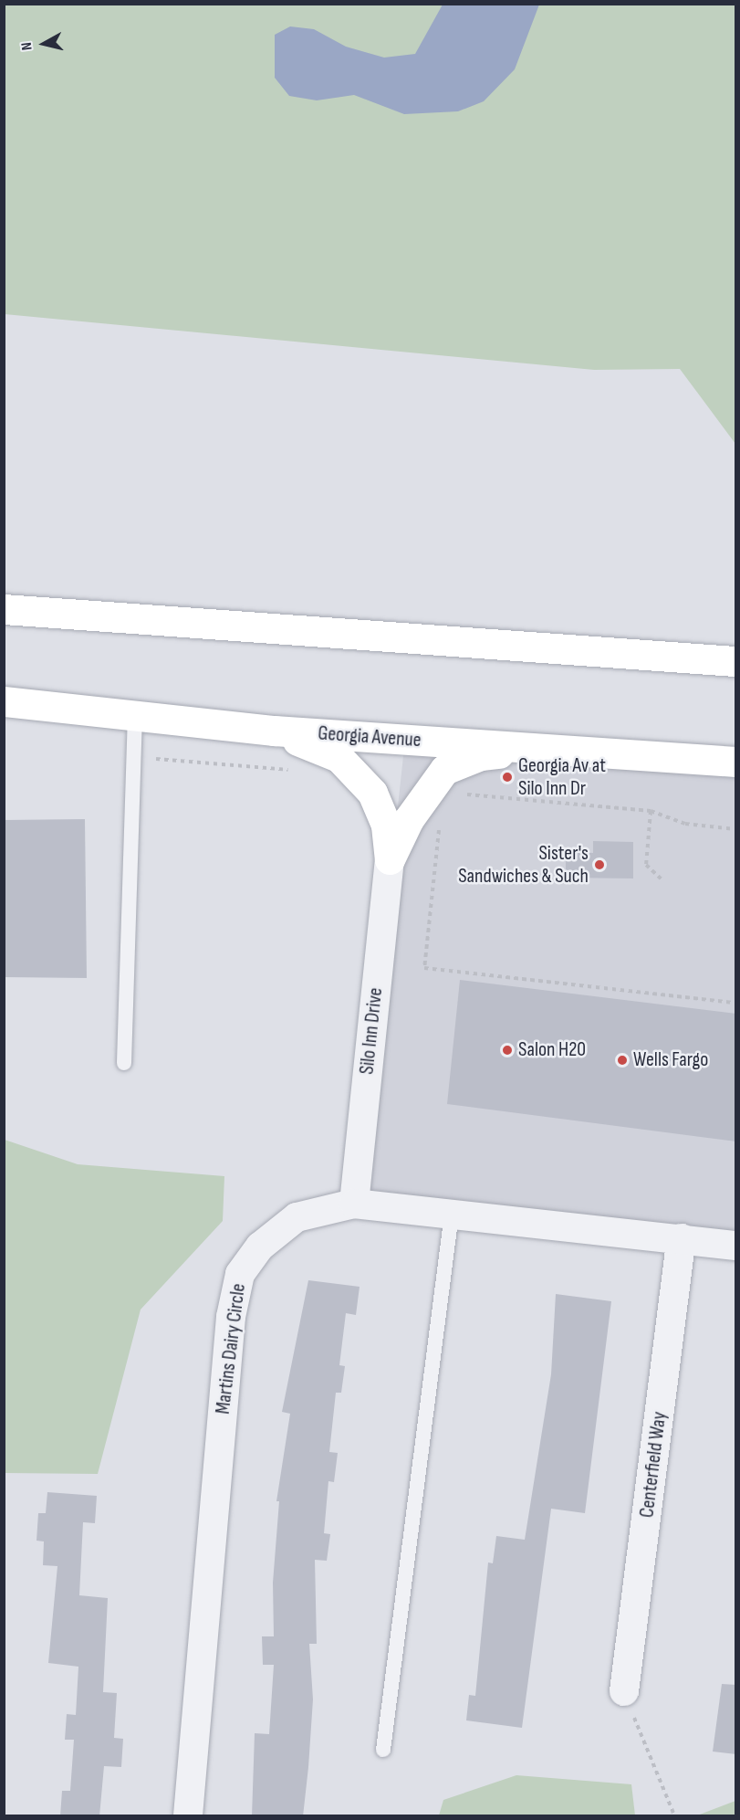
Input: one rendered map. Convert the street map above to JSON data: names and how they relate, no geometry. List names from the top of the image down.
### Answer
{
  "streets": {
    "main road": ["Georgia Avenue"],
    "street": ["Silo Inn Drive", "Martins Dairy Circle", "Centerfield Way"]
  },
  "crossings": [
    ["Silo Inn Drive", "Martins Dairy Circle"],
    ["Martins Dairy Circle", "Centerfield Way"]
  ],
  "places": [
    "Georgia Av at Silo Inn Dr",
    "Sister's Sandwiches & Such",
    "Salon H20",
    "Wells Fargo"
  ],
  "north": "left"
}
